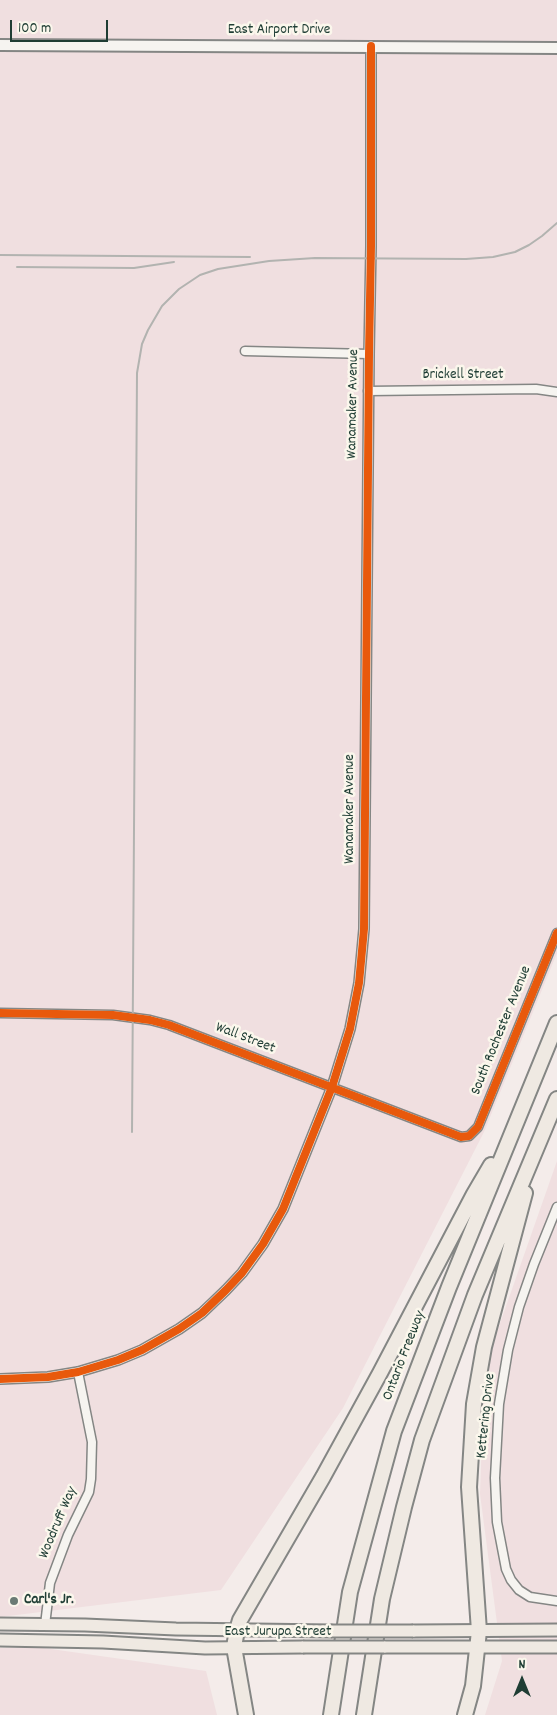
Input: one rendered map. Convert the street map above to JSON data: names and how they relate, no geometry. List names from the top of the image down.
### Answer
{
  "streets": {
    "highway": ["Ontario Freeway"],
    "main road": ["East Airport Drive", "East Jurupa Street"],
    "street": [
      "Brickell Street",
      "Wanamaker Avenue",
      "South Rochester Avenue",
      "Wall Street",
      "Kettering Drive",
      "Woodruff Way"
    ]
  },
  "crossings": [
    ["East Airport Drive", "Wanamaker Avenue"],
    ["Brickell Street", "Wanamaker Avenue"],
    ["Wanamaker Avenue", "Wall Street"],
    ["Wanamaker Avenue", "Woodruff Way"],
    ["South Rochester Avenue", "Wall Street"],
    ["Woodruff Way", "East Jurupa Street"]
  ],
  "places": ["Carl's Jr."],
  "scale_bar": "100 m",
  "north": "top"
}
